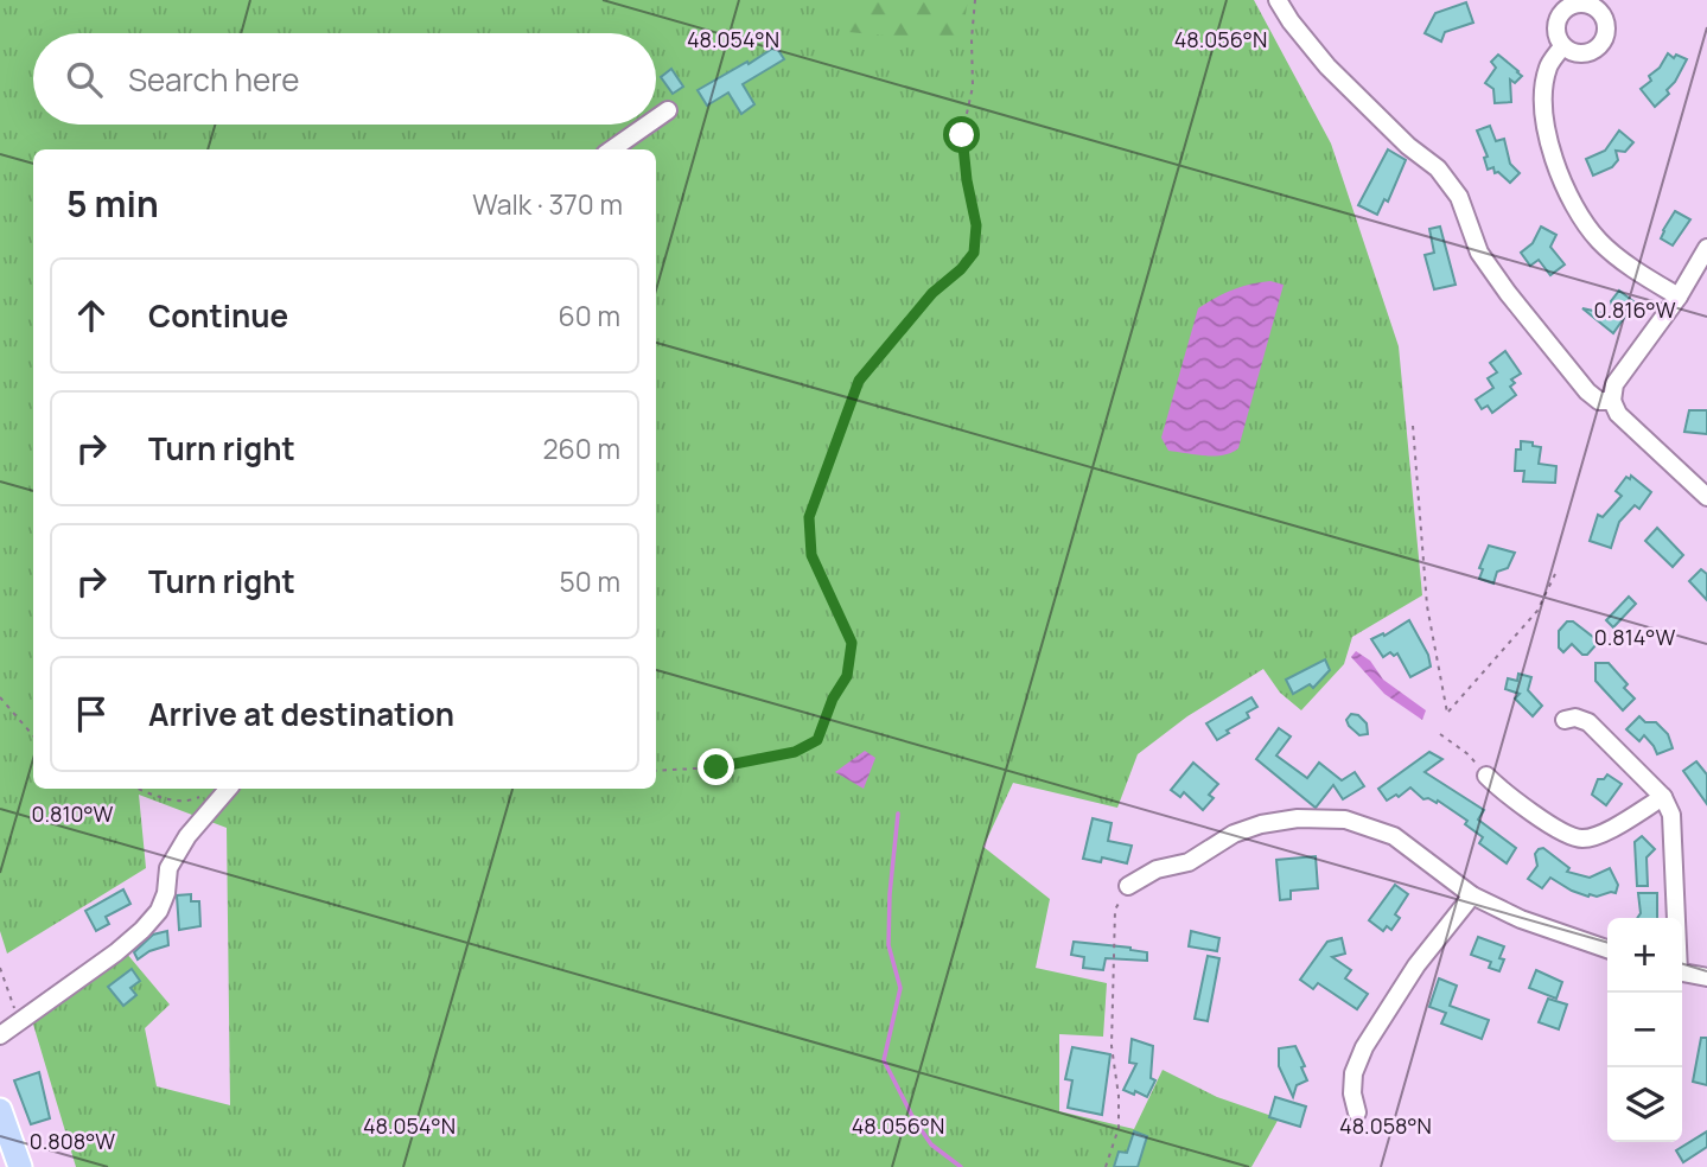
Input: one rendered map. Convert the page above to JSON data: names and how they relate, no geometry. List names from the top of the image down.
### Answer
{
  "page": {
    "search": "Search here",
    "heading": ["5 min", "Walk · 370 m"],
    "list": [
      ["Continue", "60 m"],
      ["Turn right", "260 m"],
      ["Turn right", "50 m"],
      "Arrive at destination"
    ],
    "map_buttons": ["+", "−"]
  },
  "coordinates": [
    "48.054°N",
    "48.056°N",
    "0.816°W",
    "0.814°W",
    "0.810°W",
    "48.058°N",
    "0.808°W"
  ]
}
